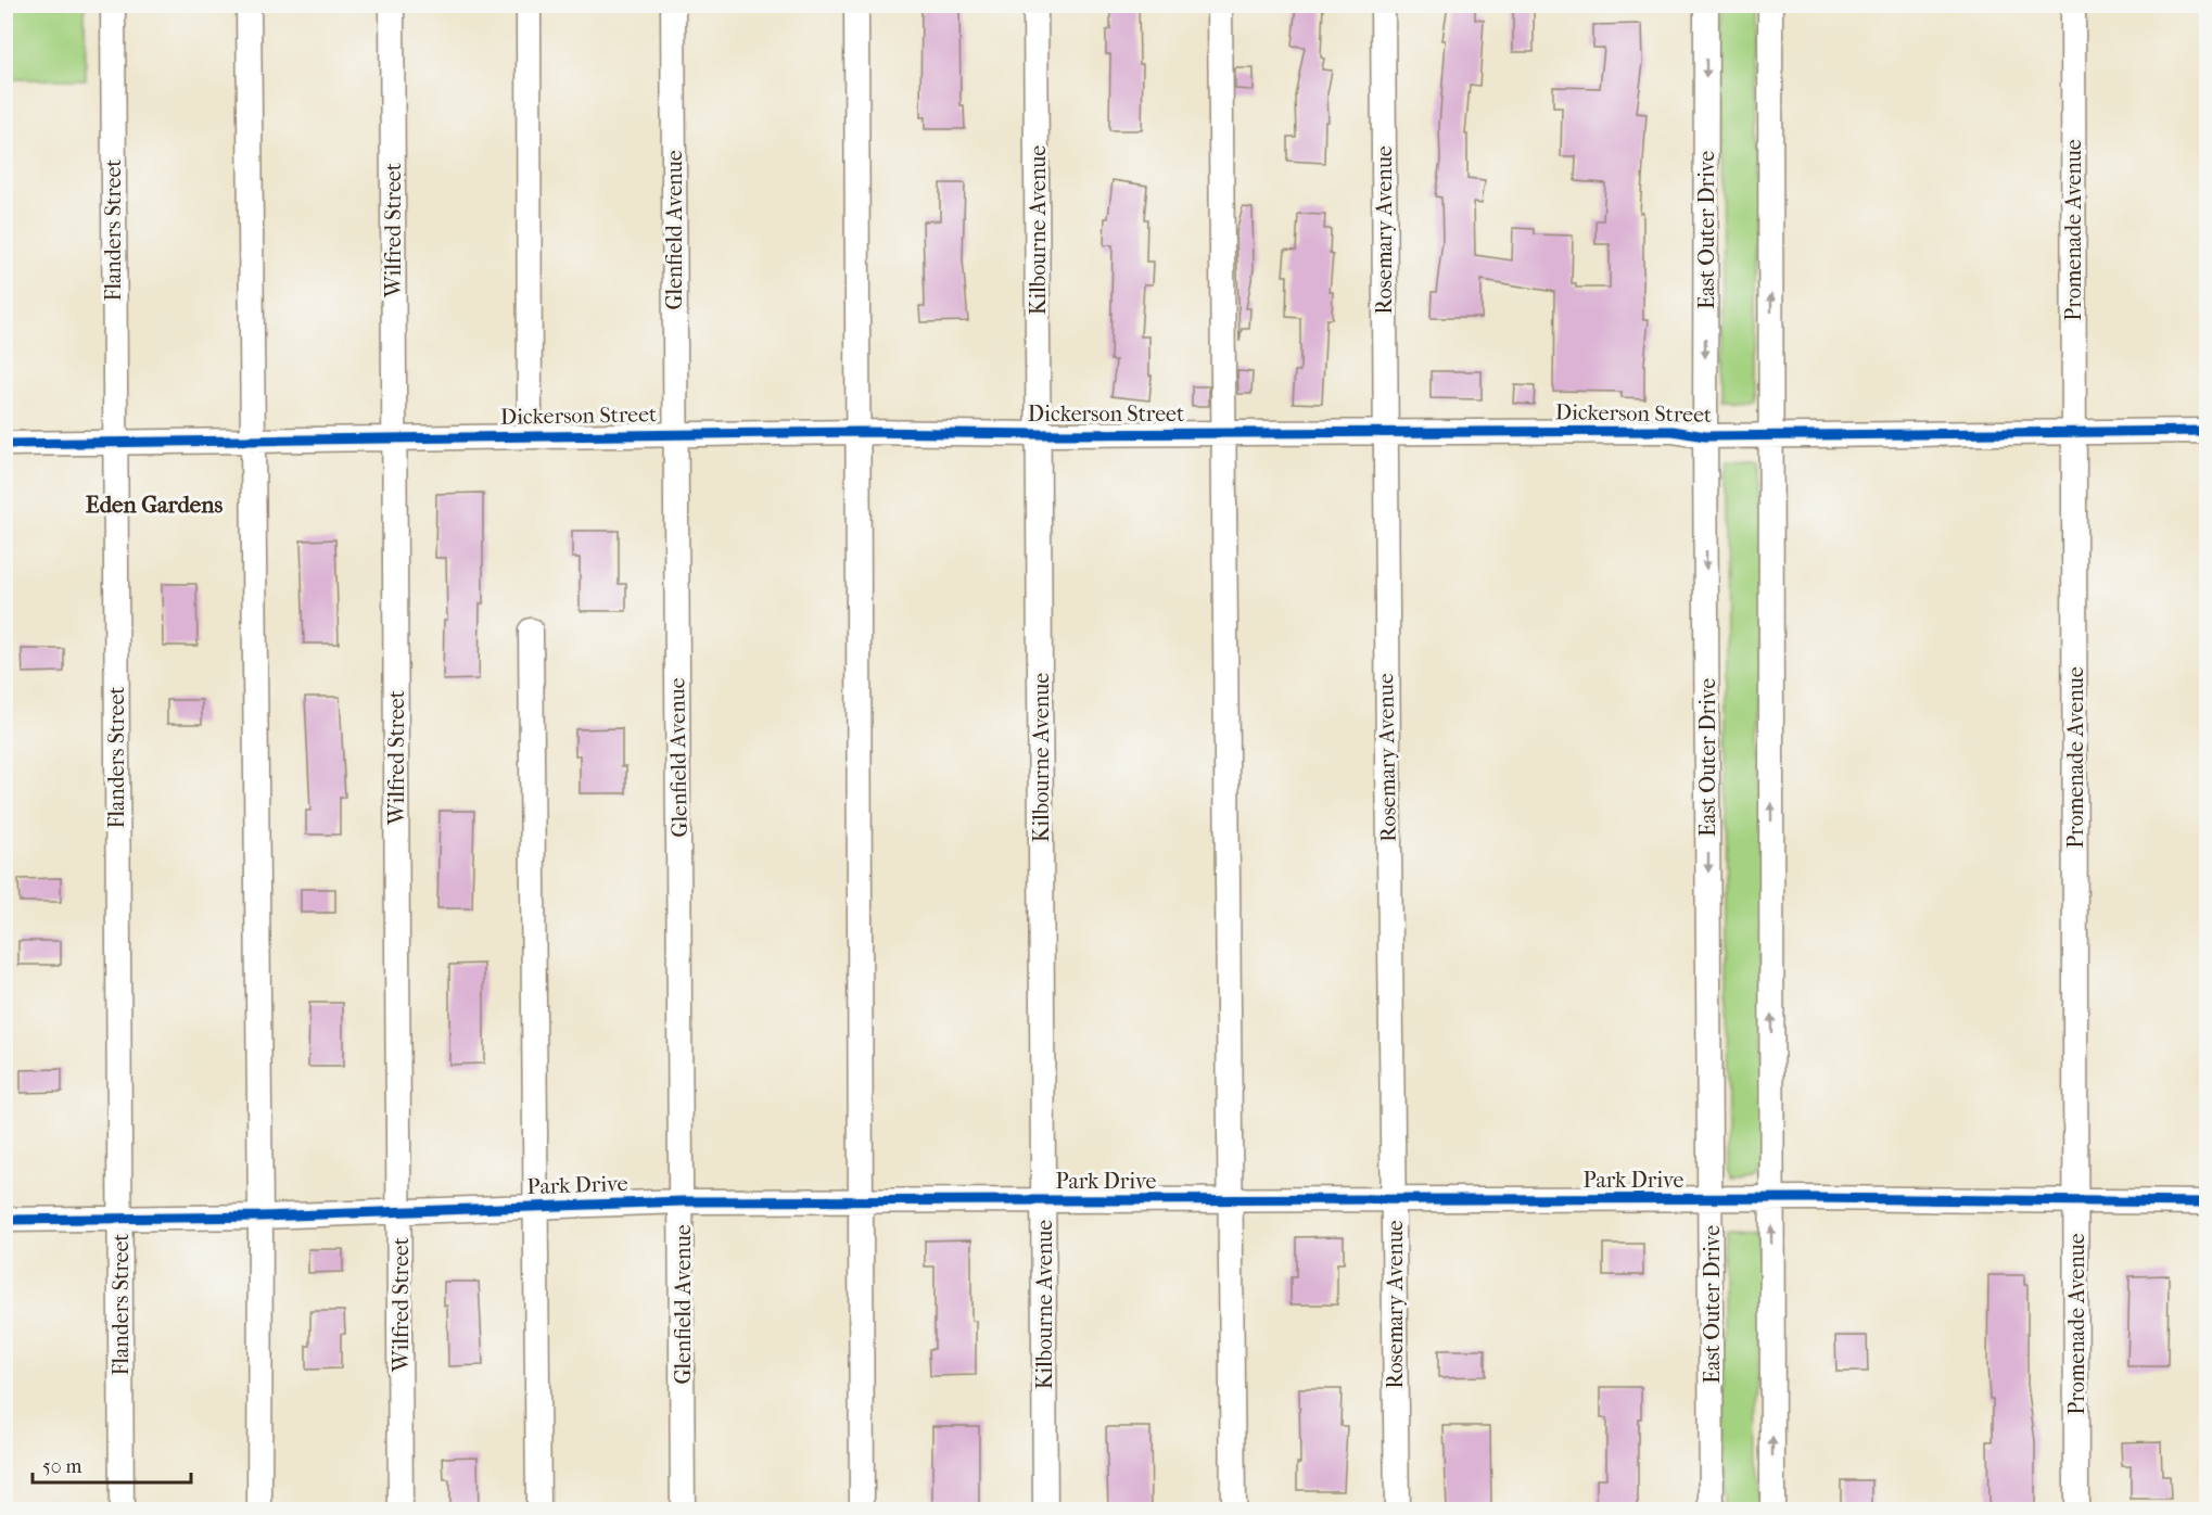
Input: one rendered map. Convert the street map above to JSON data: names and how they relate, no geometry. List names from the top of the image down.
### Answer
{
  "streets": {
    "street": [
      "Flanders Street",
      "Wilfred Street",
      "Glenfield Avenue",
      "Kilbourne Avenue",
      "Rosemary Avenue",
      "East Outer Drive",
      "Promenade Avenue",
      "Dickerson Street",
      "Park Drive"
    ]
  },
  "crossings": [
    ["Flanders Street", "Dickerson Street"],
    ["Flanders Street", "Park Drive"],
    ["Wilfred Street", "Dickerson Street"],
    ["Wilfred Street", "Park Drive"],
    ["Glenfield Avenue", "Dickerson Street"],
    ["Glenfield Avenue", "Park Drive"],
    ["Kilbourne Avenue", "Dickerson Street"],
    ["Kilbourne Avenue", "Park Drive"],
    ["Rosemary Avenue", "Dickerson Street"],
    ["Rosemary Avenue", "Park Drive"],
    ["East Outer Drive", "Dickerson Street"],
    ["East Outer Drive", "Park Drive"],
    ["Promenade Avenue", "Dickerson Street"],
    ["Promenade Avenue", "Park Drive"]
  ],
  "districts": ["Eden Gardens"],
  "scale_bar": "50 m"
}
